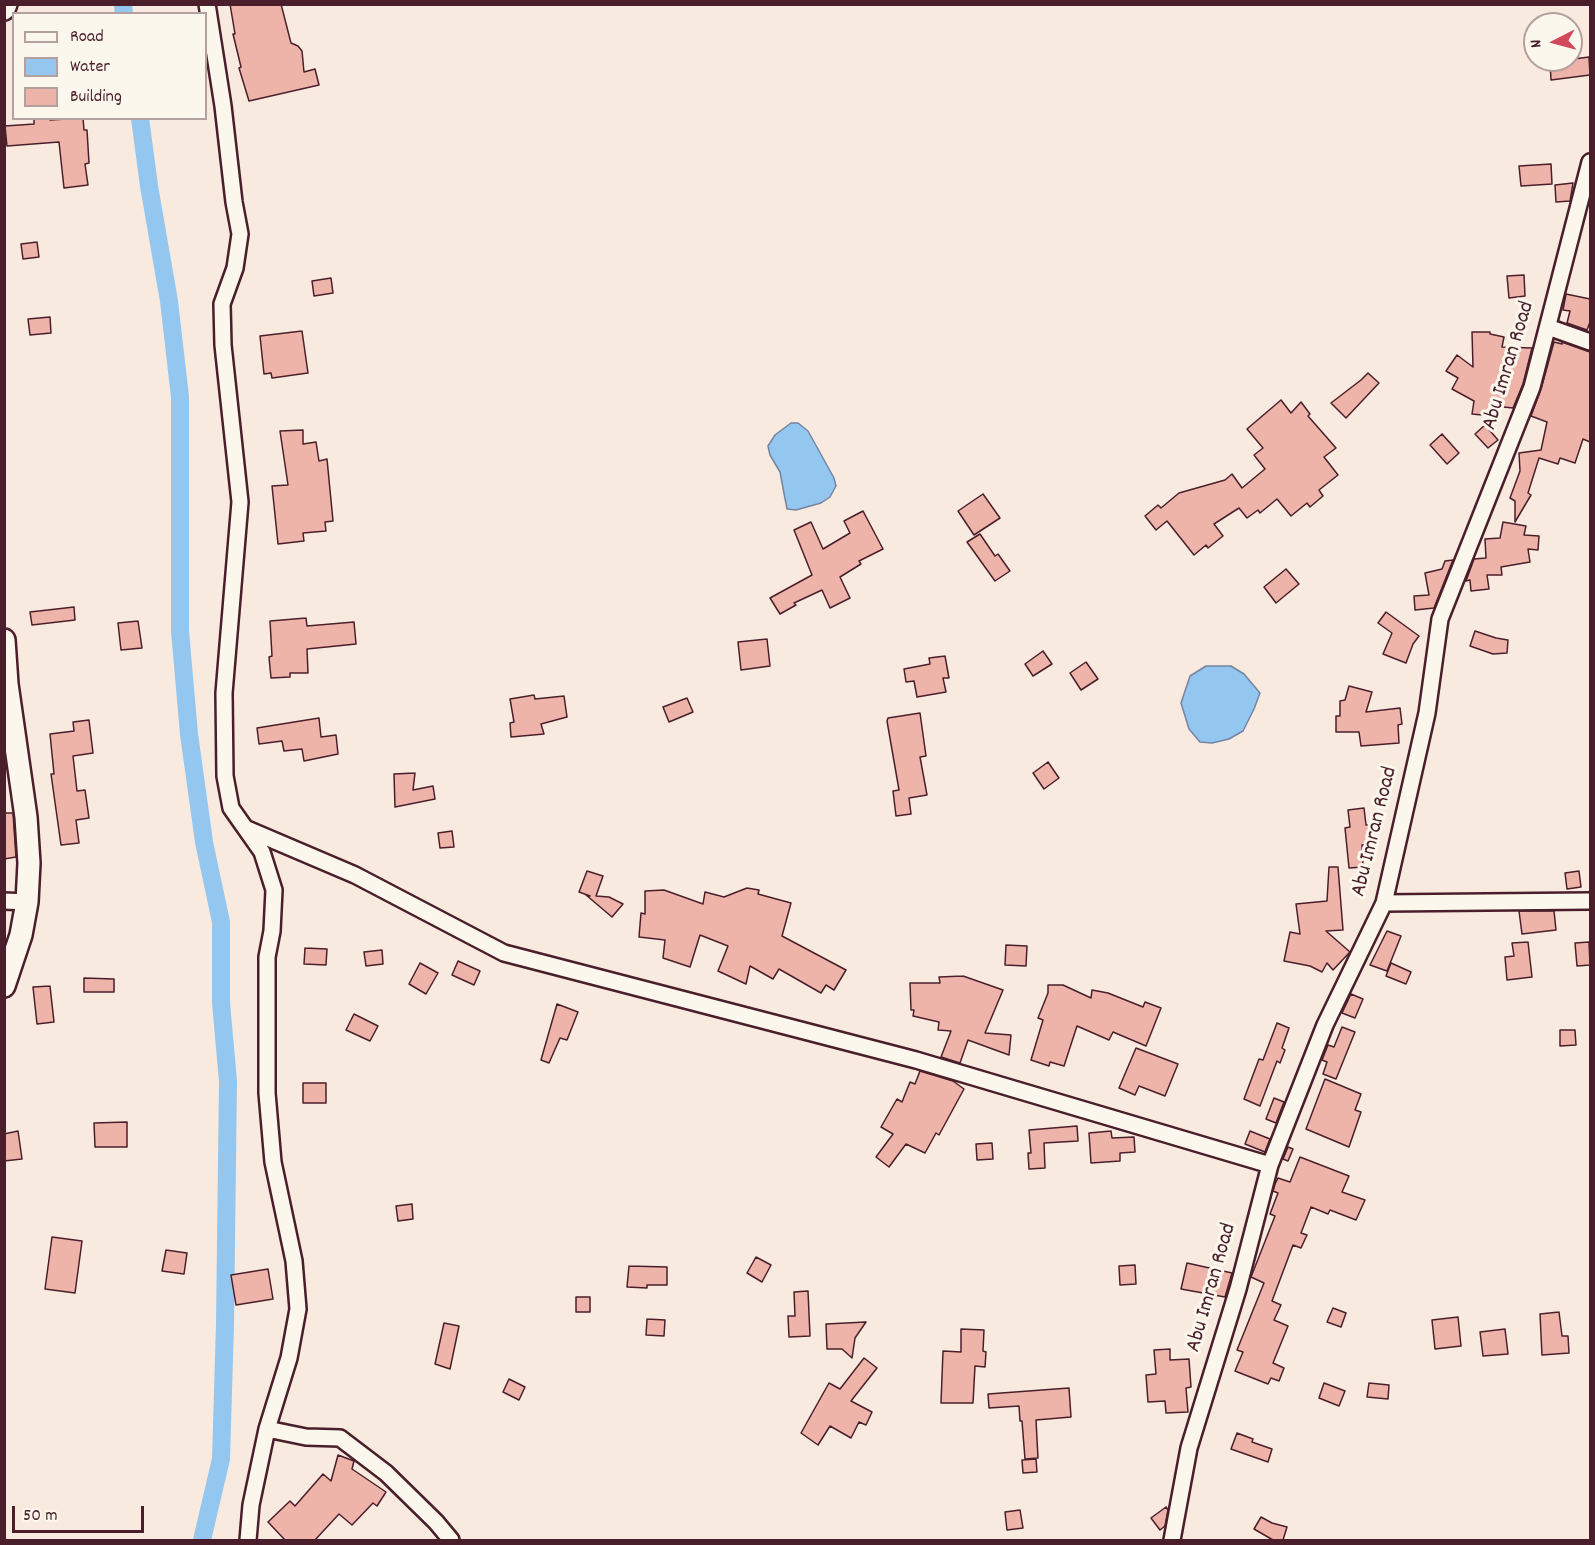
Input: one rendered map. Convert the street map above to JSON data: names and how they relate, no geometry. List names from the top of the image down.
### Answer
{
  "streets": {
    "street": ["Abu Imran Road"]
  },
  "legend": ["Road", "Water", "Building"],
  "scale_bar": "50 m",
  "north": "left"
}
